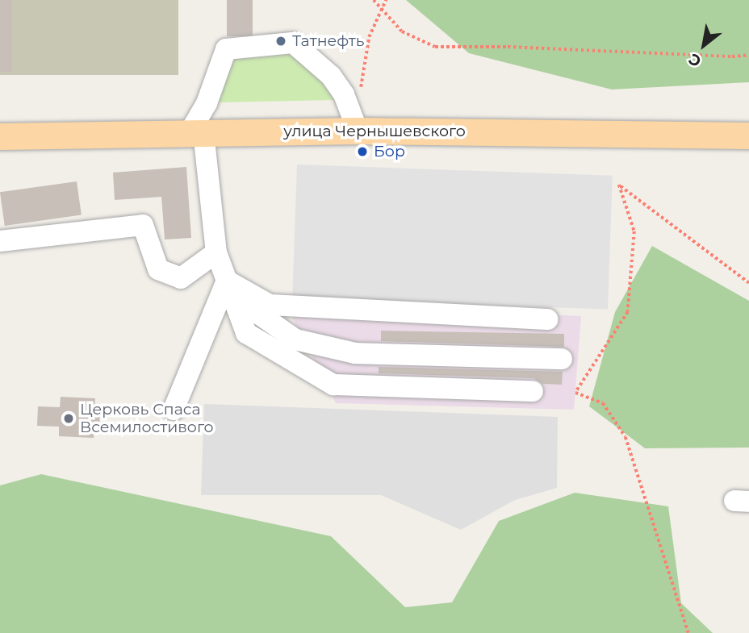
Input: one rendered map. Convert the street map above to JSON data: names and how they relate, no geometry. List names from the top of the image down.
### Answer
{
  "streets": {
    "main road": ["улица Чернышевского"]
  },
  "places": ["Татнефть", "Бор", "Церковь Спаса Всемилостивого"],
  "north": "bottom left"
}
